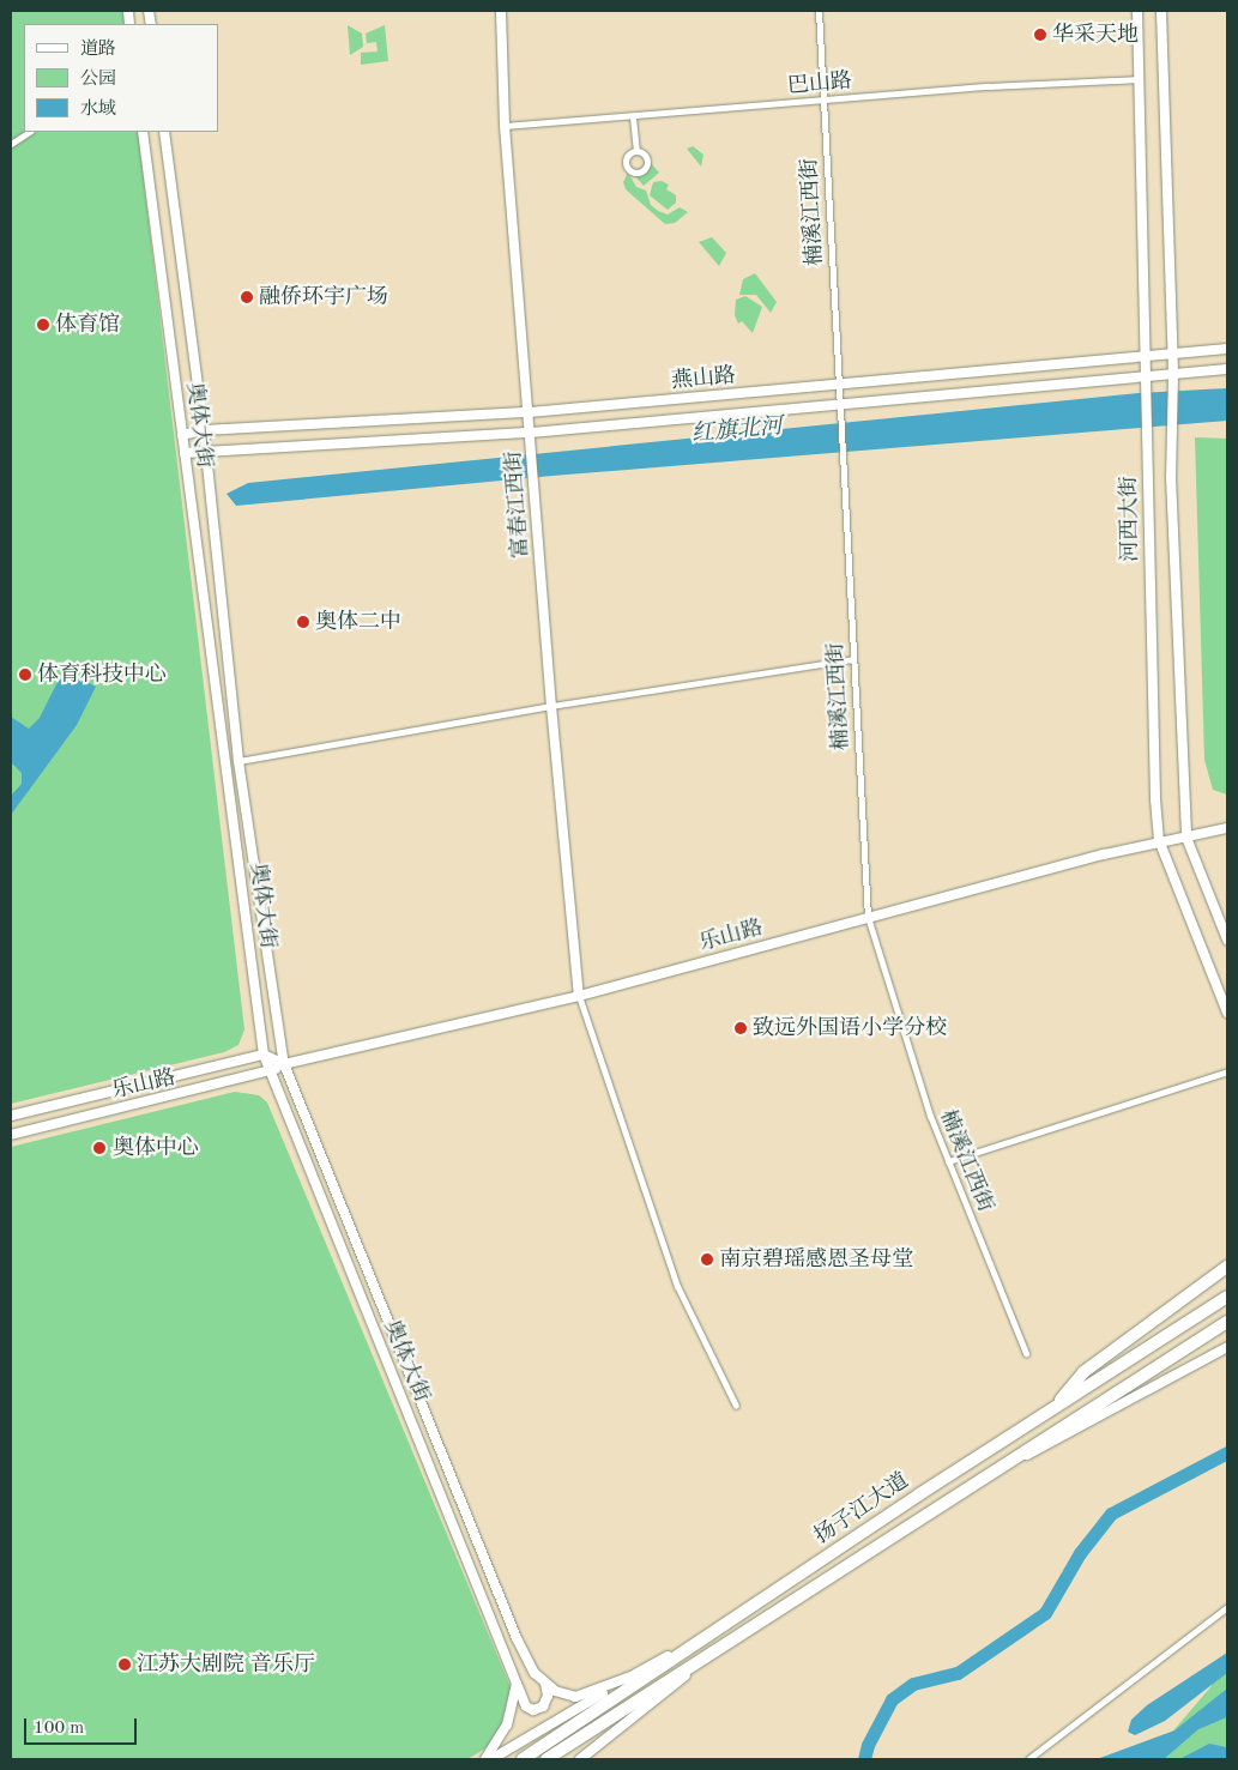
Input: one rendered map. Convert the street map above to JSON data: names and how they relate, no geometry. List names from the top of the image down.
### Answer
{
  "streets": {
    "highway": ["扬子江大道"],
    "main road": [
      "燕山路",
      "奥体大街",
      "富春江西街",
      "河西大街",
      "乐山路"
    ],
    "street": ["巴山路", "楠溪江西街"]
  },
  "crossings": [
    ["巴山路", "楠溪江西街"],
    ["巴山路", "富春江西街"],
    ["巴山路", "河西大街"],
    ["楠溪江西街", "燕山路"],
    ["楠溪江西街", "乐山路"],
    ["燕山路", "奥体大街"],
    ["燕山路", "富春江西街"],
    ["燕山路", "河西大街"],
    ["奥体大街", "乐山路"],
    ["富春江西街", "乐山路"],
    ["河西大街", "乐山路"]
  ],
  "water": ["红旗北河"],
  "places": [
    "华采天地",
    "融侨环宇广场",
    "体育馆",
    "奥体二中",
    "体育科技中心",
    "致远外国语小学分校",
    "奥体中心",
    "南京碧瑶感恩圣母堂",
    "江苏大剧院 音乐厅"
  ],
  "legend": ["道路", "公园", "水域"],
  "scale_bar": "100 m"
}
